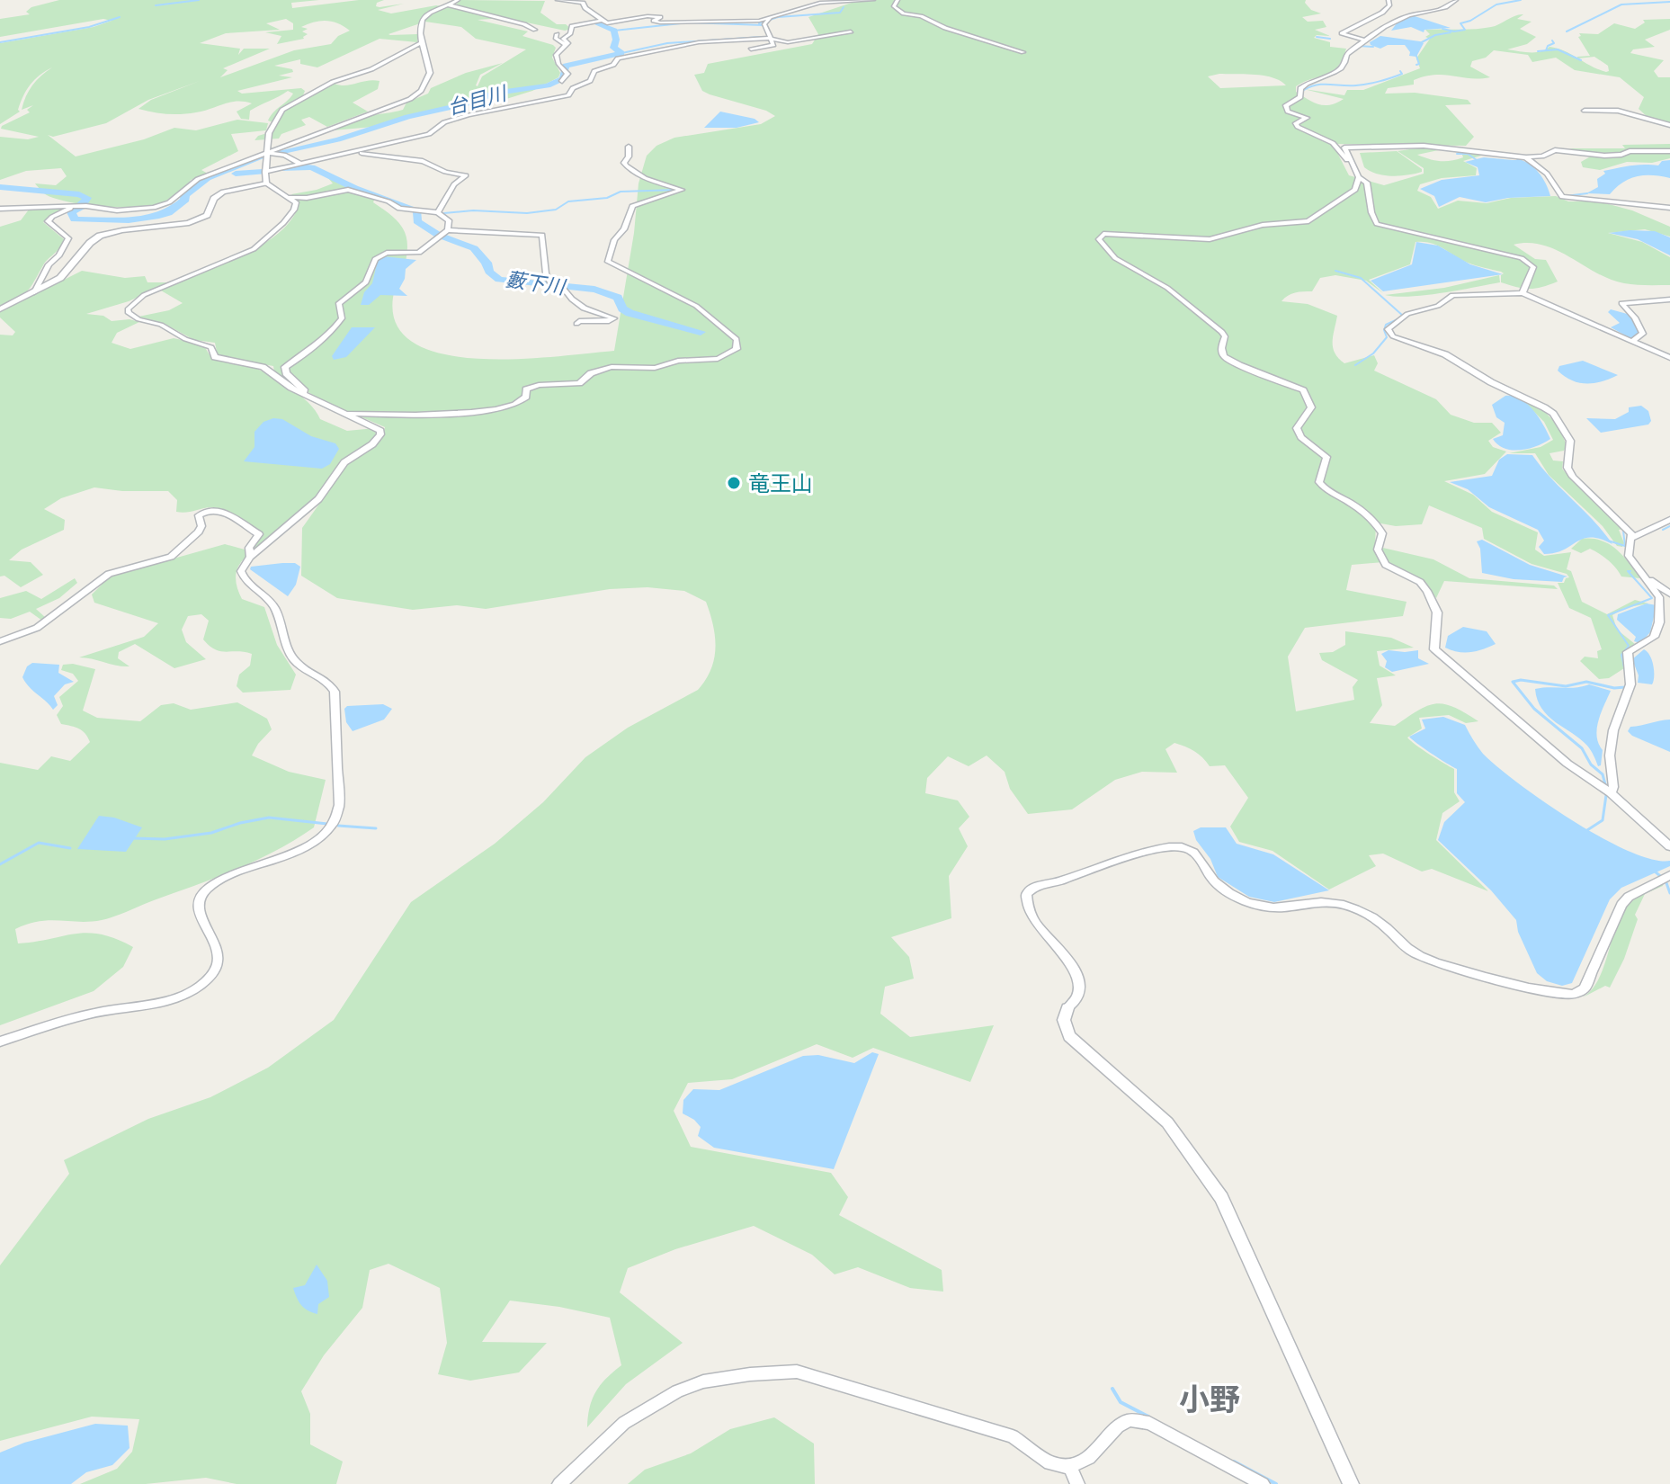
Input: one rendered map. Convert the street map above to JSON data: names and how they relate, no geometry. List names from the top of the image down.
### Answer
{
  "districts": ["小野"],
  "water": ["台目川", "藪下川"],
  "places": ["竜王山"]
}
